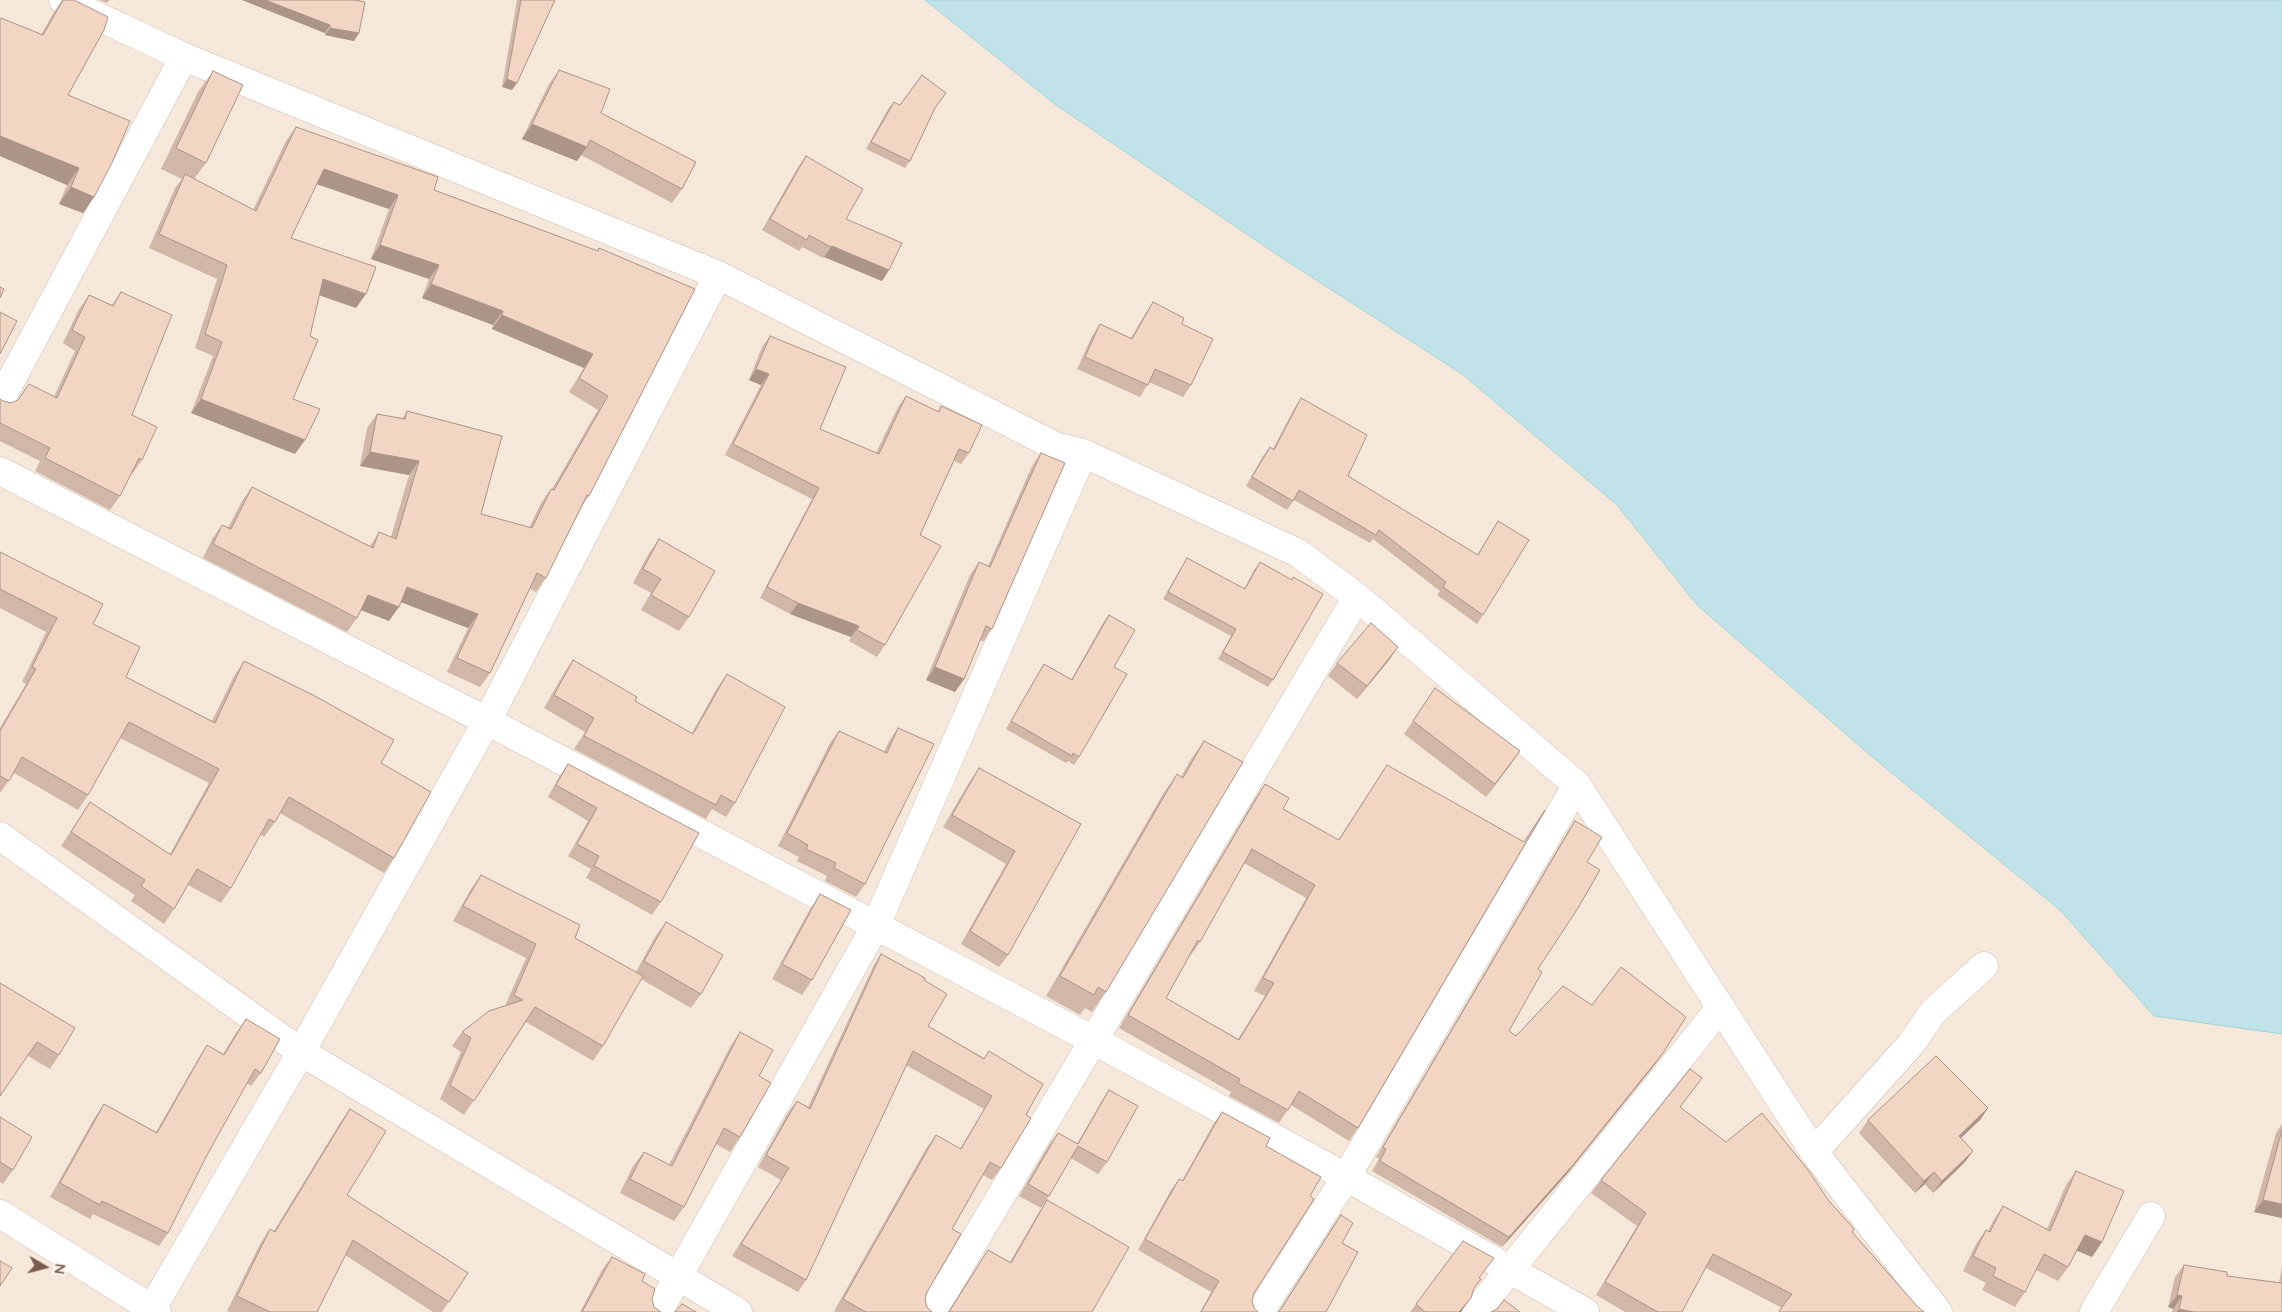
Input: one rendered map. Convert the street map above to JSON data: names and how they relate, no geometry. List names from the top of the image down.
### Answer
{
  "north": "right"
}
